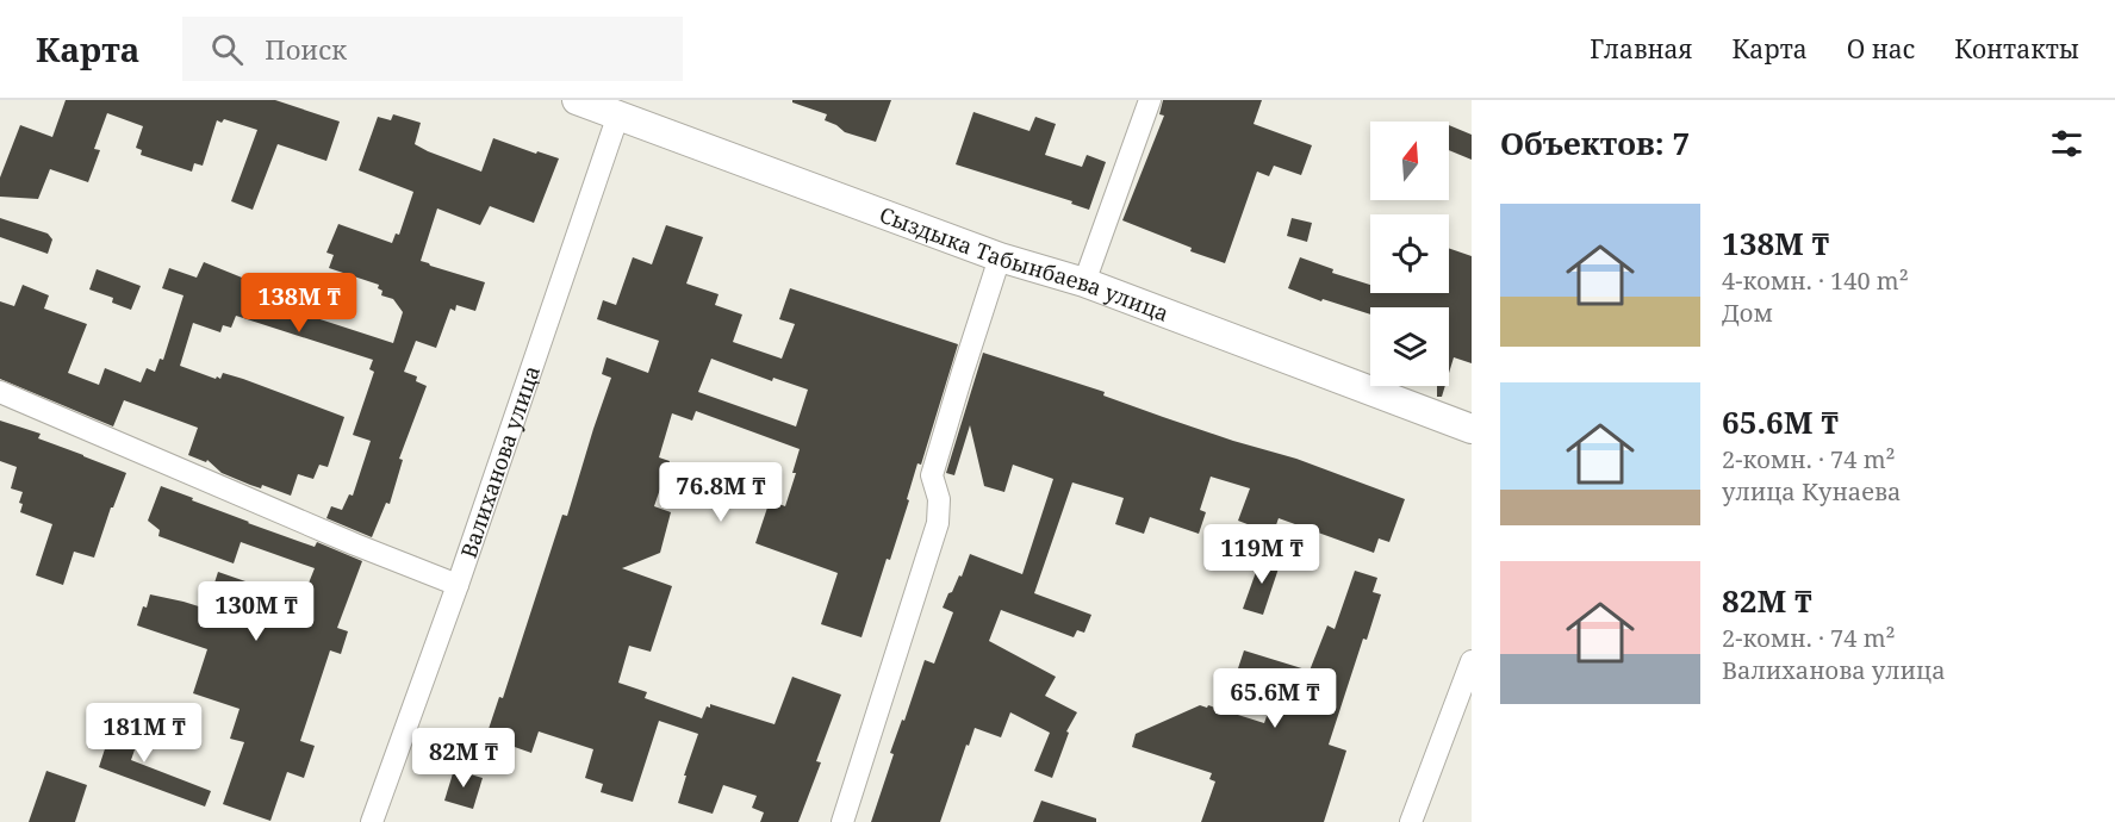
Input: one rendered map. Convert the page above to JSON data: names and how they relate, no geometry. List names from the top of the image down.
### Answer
{
  "streets": {
    "street": ["Сыздыка Табынбаева улица", "Валиханова улица"]
  },
  "crossings": [
    ["Сыздыка Табынбаева улица", "Валиханова улица"]
  ],
  "north": "top",
  "page": {
    "header": "Карта",
    "search": "Поиск",
    "nav": [
      "Главная",
      "Карта",
      "О нас",
      "Контакты"
    ],
    "heading": "Объектов: 7",
    "list": [
      {
        "name": "138M ₸",
        "note": "4-комн. · 140 m² · Дом"
      },
      {
        "name": "65.6M ₸",
        "note": "2-комн. · 74 m² · улица Кунаева"
      },
      {
        "name": "82M ₸",
        "note": "2-комн. · 74 m² · Валиханова улица"
      }
    ],
    "price": [
      "138M ₸",
      "76.8M ₸",
      "119M ₸",
      "130M ₸",
      "65.6M ₸",
      "181M ₸",
      "82M ₸"
    ]
  }
}
